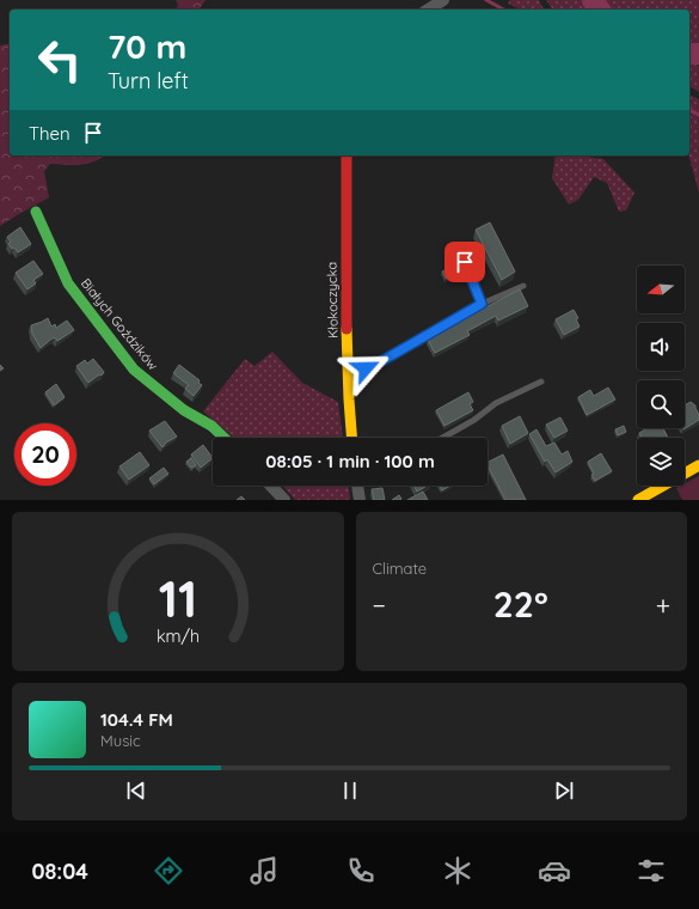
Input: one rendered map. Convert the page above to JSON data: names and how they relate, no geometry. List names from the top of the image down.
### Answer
{
  "streets": {
    "street": ["Kłokoczycka", "Białych Goździków"]
  },
  "north": "left",
  "page": {
    "turn": ["70 m", "Turn left"],
    "then": "Then",
    "limit": "20",
    "trip": "08:05 · 1 min · 100 m",
    "tile": "Climate",
    "heat": ["−", "22°", "+"],
    "song": ["104.4 FM", "Music"],
    "tabs": "08:04",
    "gauge": ["11", "km/h"]
  }
}
